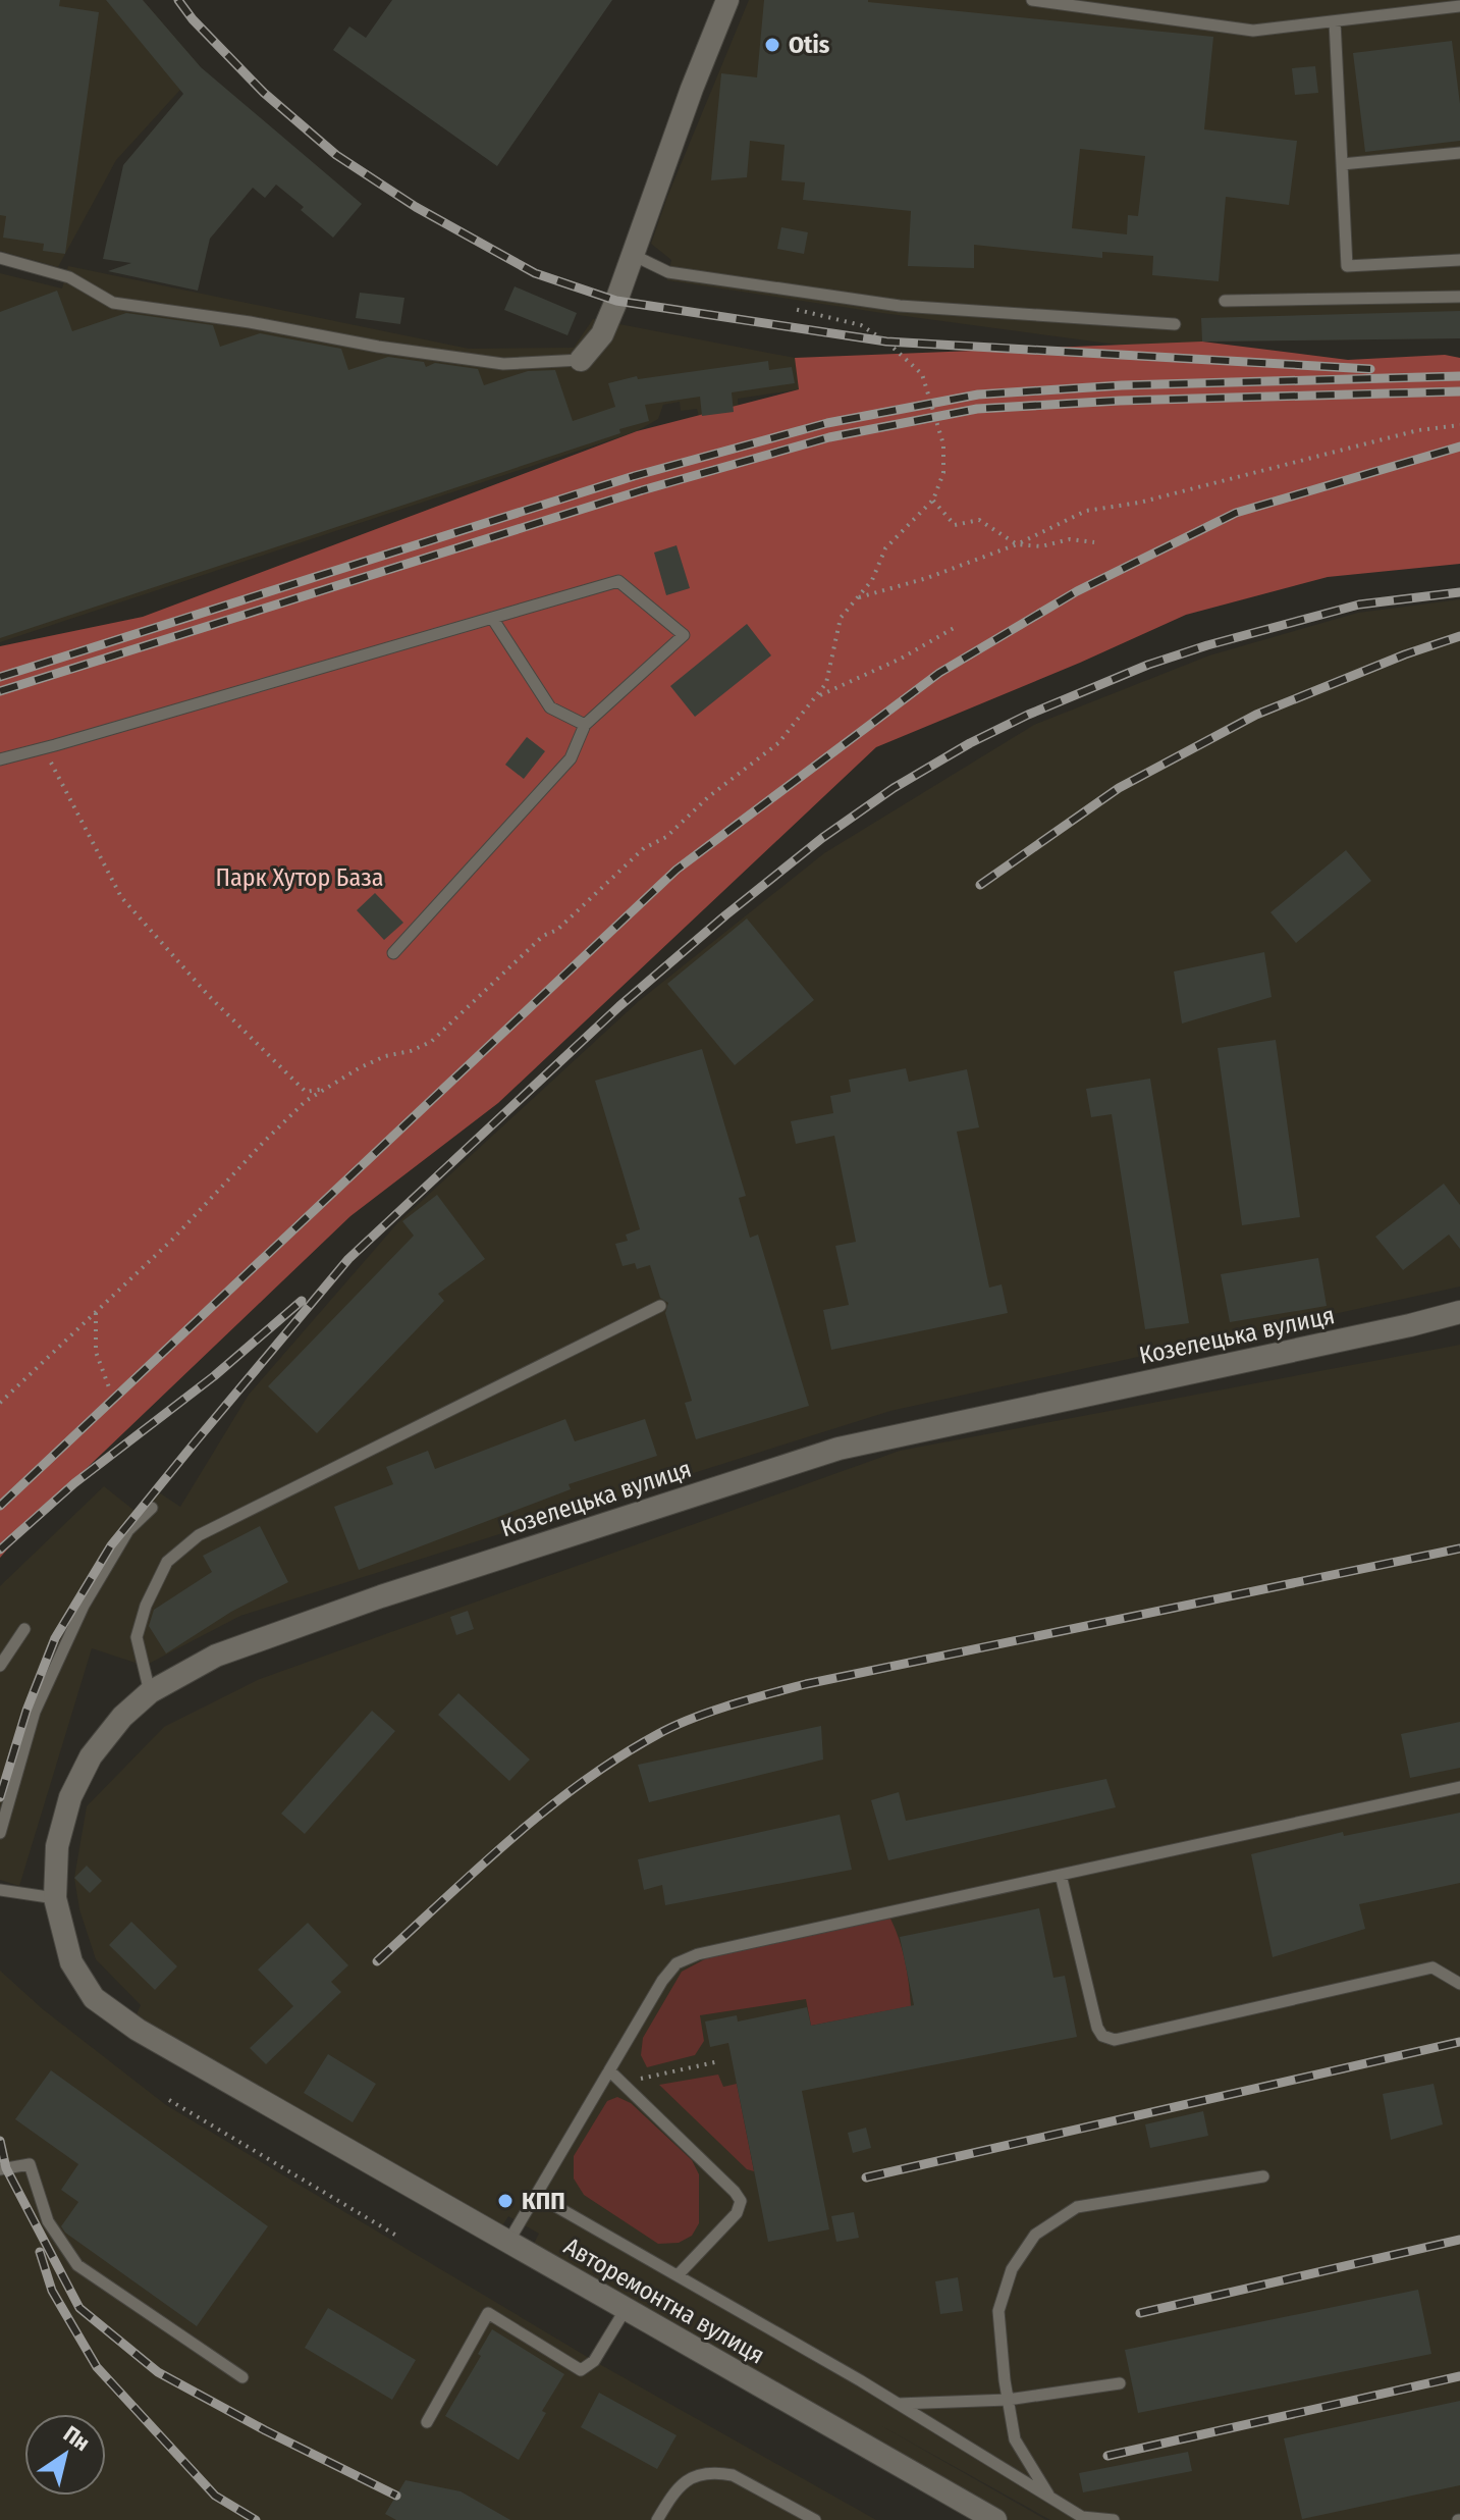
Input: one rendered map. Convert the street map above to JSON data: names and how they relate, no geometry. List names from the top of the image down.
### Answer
{
  "streets": {
    "street": ["Козелецька вулиця", "Авторемонтна вулиця"]
  },
  "crossings": [
    ["Козелецька вулиця", "Авторемонтна вулиця"]
  ],
  "parks": ["Парк Хутор База"],
  "places": ["Otis", "КПП"],
  "north": "top right"
}
